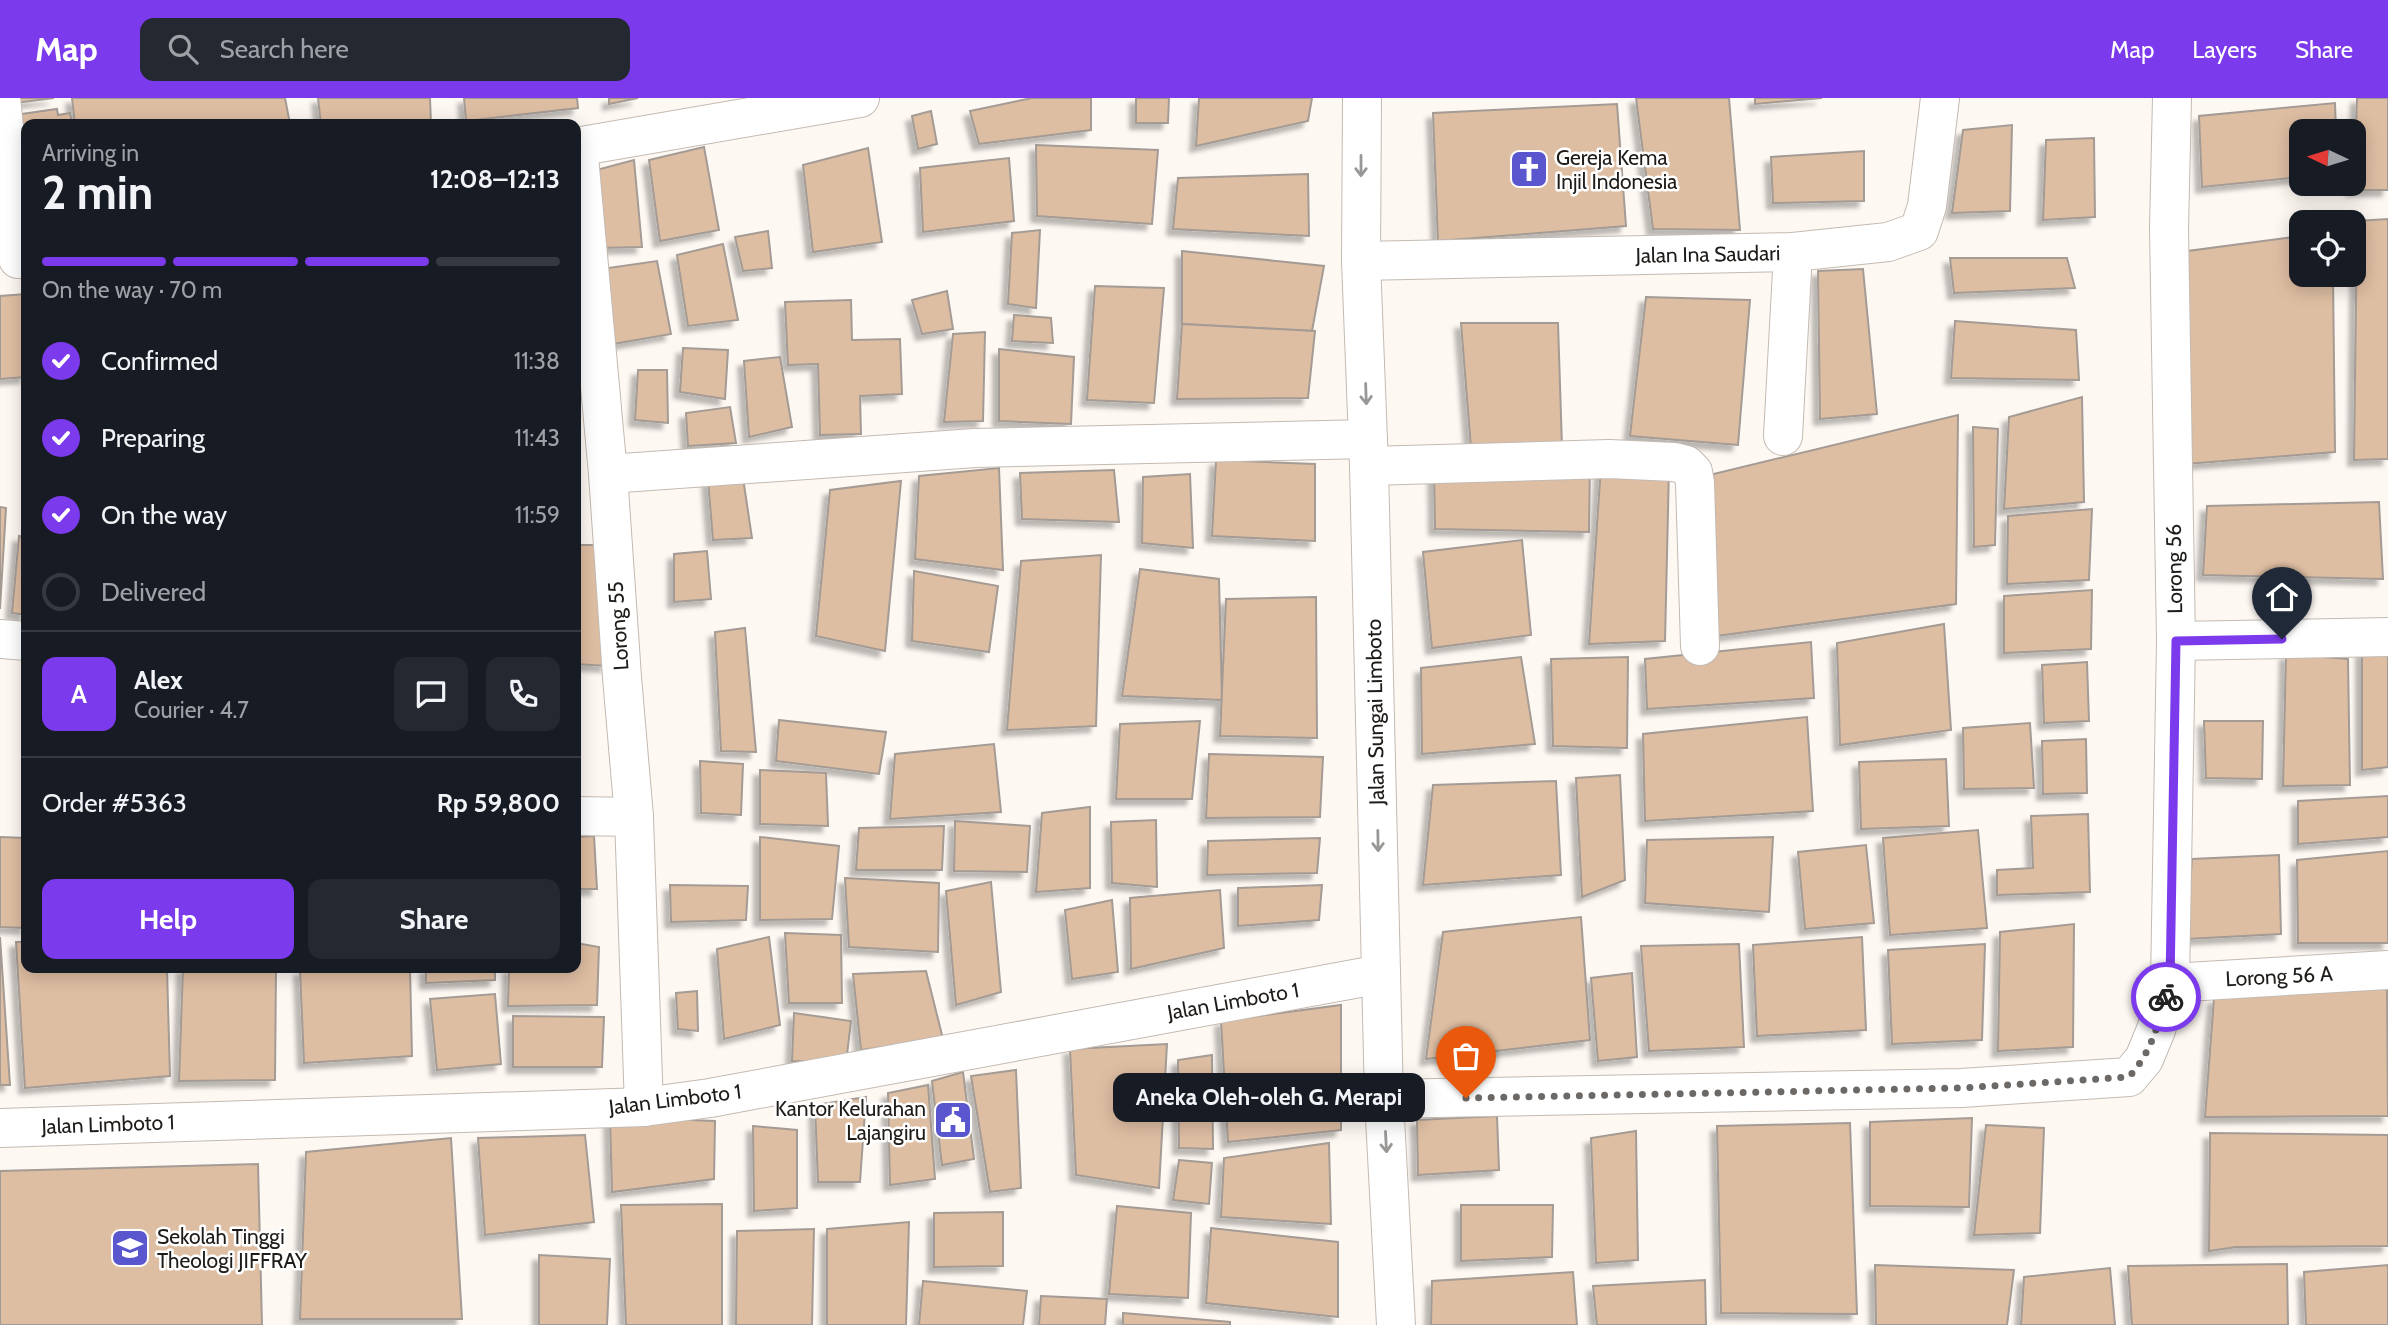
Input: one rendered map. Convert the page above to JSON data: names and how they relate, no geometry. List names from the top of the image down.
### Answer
{
  "streets": {
    "street": [
      "Jalan Ina Saudari",
      "Lorong 56",
      "Lorong 55",
      "Jalan Sungai Limboto",
      "Lorong 56 A",
      "Jalan Limboto 1"
    ]
  },
  "crossings": [
    ["Jalan Ina Saudari", "Jalan Sungai Limboto"],
    ["Lorong 56", "Jalan Sungai Limboto"],
    ["Lorong 56", "Lorong 56 A"],
    ["Lorong 55", "Jalan Limboto 1"],
    ["Jalan Sungai Limboto", "Jalan Limboto 1"]
  ],
  "one_way": ["Jalan Sungai Limboto"],
  "places": {
    "church": ["Gereja Kema Injil Indonesia"],
    "other": ["Aneka Oleh-oleh G. Merapi"],
    "public building": ["Kantor Kelurahan Lajangiru"],
    "school or university": ["Sekolah Tinggi Theologi JIFFRAY"]
  },
  "north": "left",
  "page": {
    "header": "Map",
    "search": "Search here",
    "nav": ["Map", "Layers", "Share"],
    "heading": ["2 min", "Arriving in", "12:08–12:13"],
    "panel": [
      "Alex",
      "Courier · 4.7",
      "Order #5363",
      "Rp 59,800"
    ],
    "bar": "On the way · 70 m",
    "list": [
      ["Confirmed", "11:38"],
      ["Preparing", "11:43"],
      ["On the way", "11:59"],
      "Delivered"
    ],
    "round": "A",
    "buttons": ["Help", "Share"],
    "bubble": "Aneka Oleh-oleh G. Merapi"
  }
}
